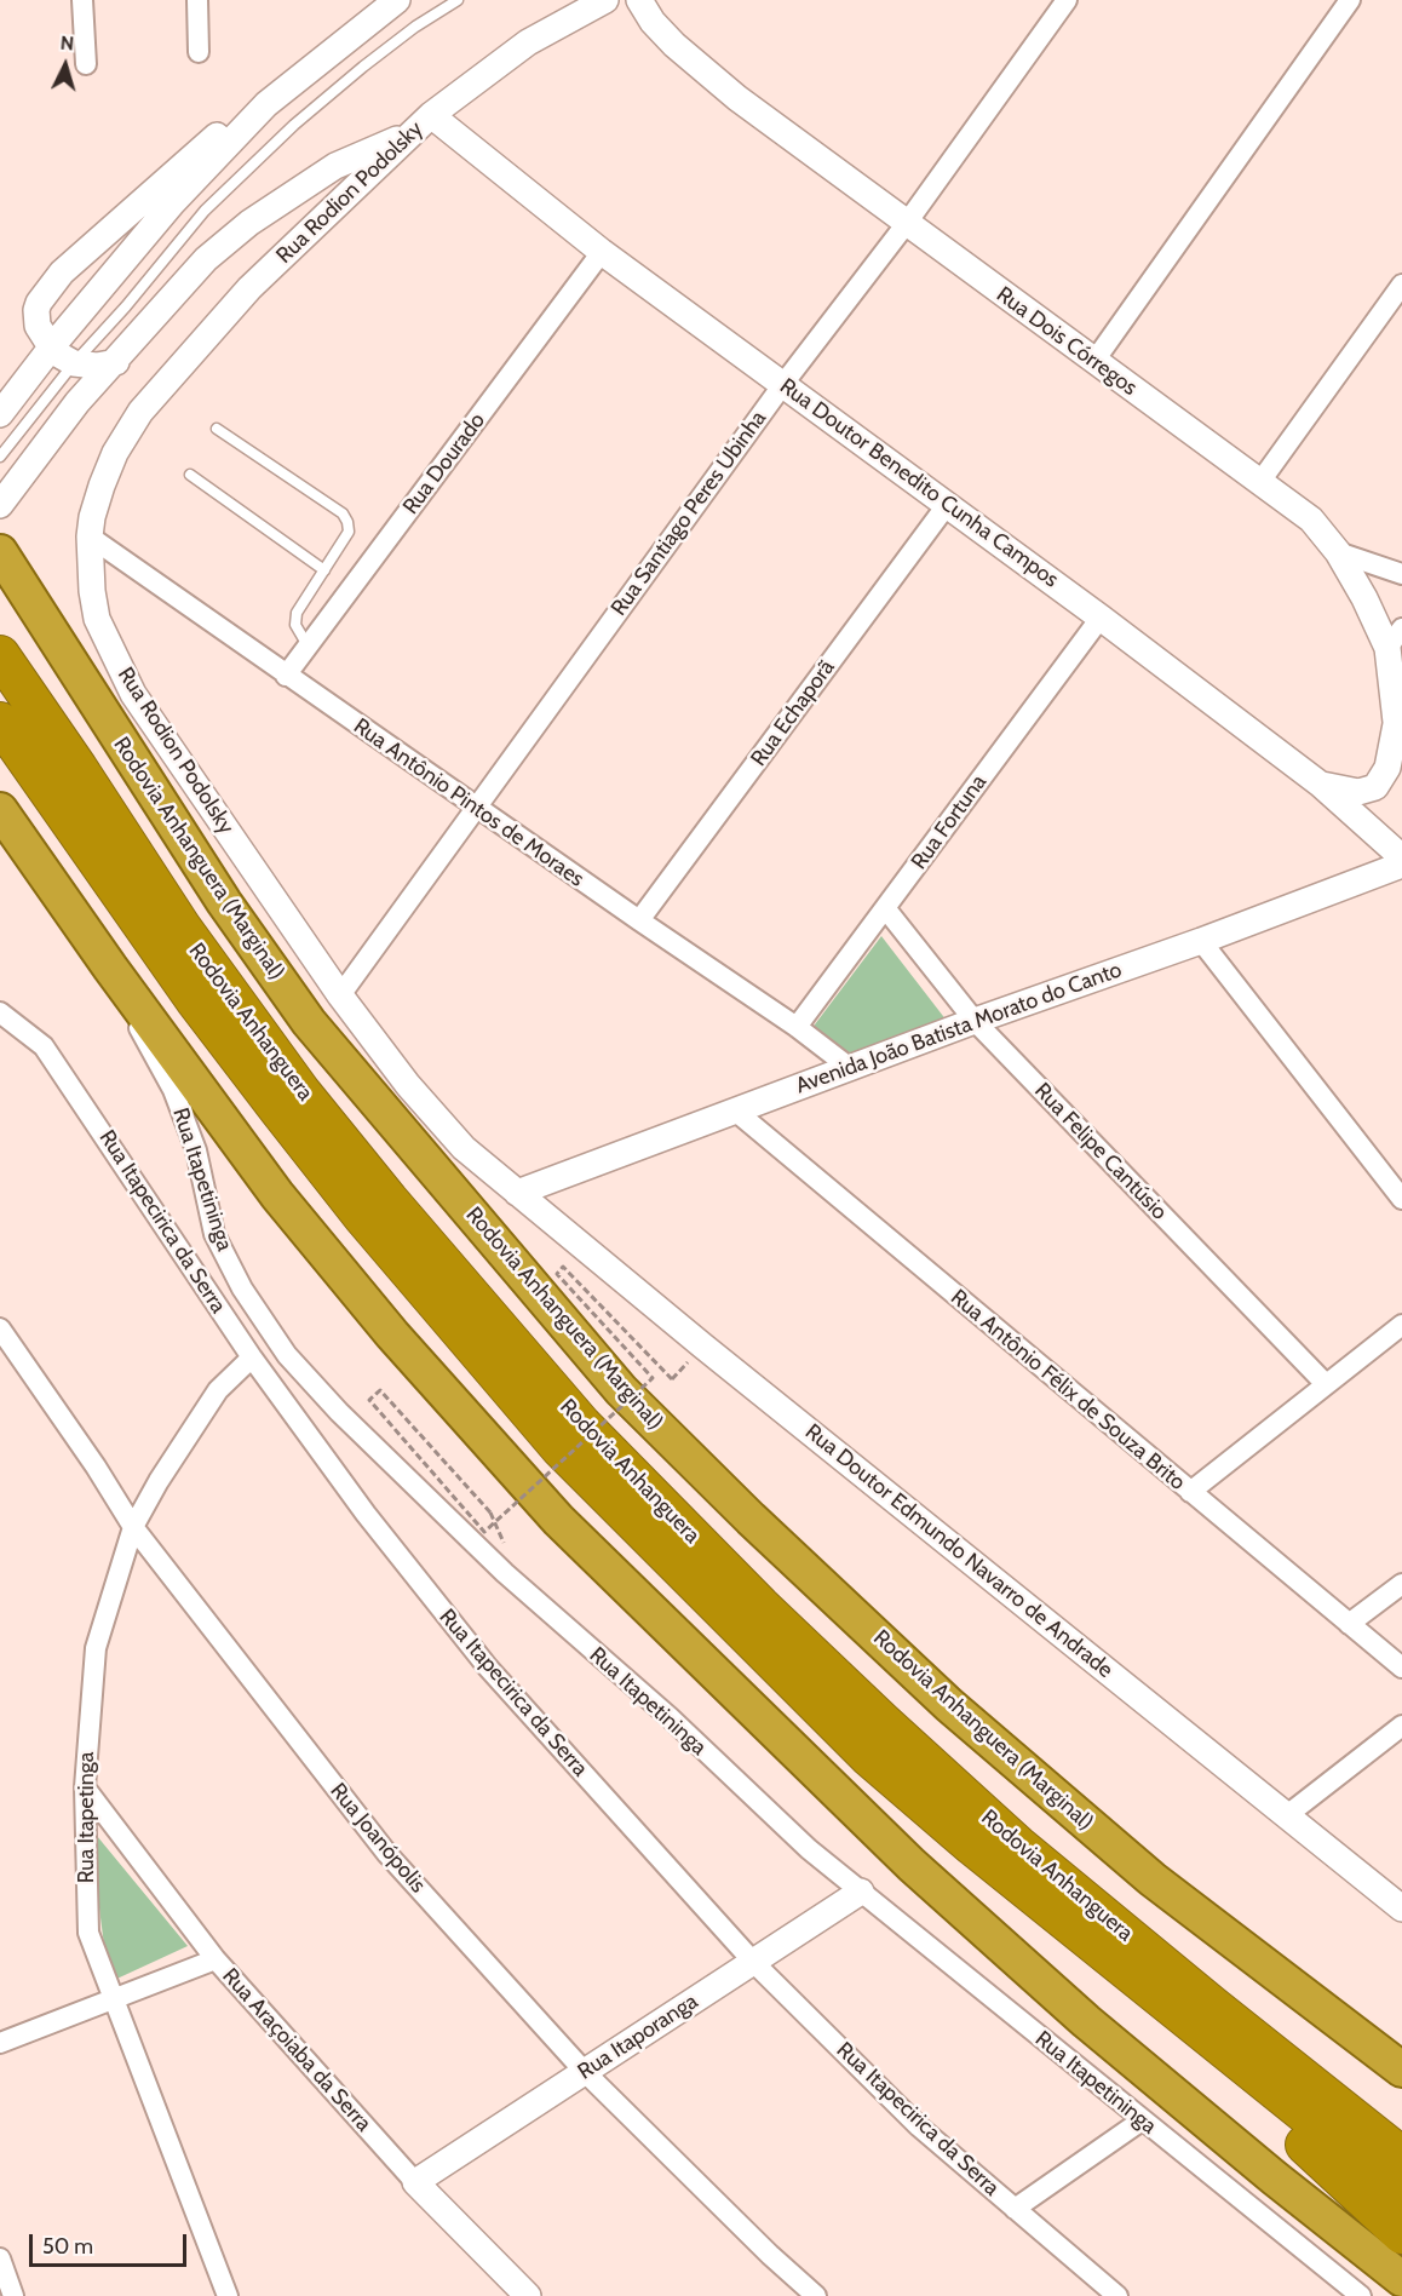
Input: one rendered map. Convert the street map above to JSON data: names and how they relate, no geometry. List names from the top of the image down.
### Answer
{
  "streets": {
    "highway": ["Rodovia Anhanguera (Marginal)", "Rodovia Anhanguera"],
    "street": [
      "Rua Rodion Podolsky",
      "Rua Dois Córregos",
      "Rua Dourado",
      "Rua Doutor Benedito Cunha Campos",
      "Rua Santiago Peres Ubinha",
      "Rua Echaporã",
      "Rua Antônio Pintos de Moraes",
      "Rua Fortuna",
      "Avenida João Batista Morato do Canto",
      "Rua Felipe Cantúsio",
      "Rua Itapetininga",
      "Rua Itapecirica da Serra",
      "Rua Antônio Félix de Souza Brito",
      "Rua Doutor Edmundo Navarro de Andrade",
      "Rua Itapetinga",
      "Rua Joanópolis",
      "Rua Itaporanga",
      "Rua Araçoiaba da Serra"
    ]
  },
  "crossings": [
    ["Rua Rodion Podolsky", "Rua Doutor Benedito Cunha Campos"],
    ["Rua Rodion Podolsky", "Rua Santiago Peres Ubinha"],
    ["Rua Rodion Podolsky", "Rua Antônio Pintos de Moraes"],
    ["Rua Rodion Podolsky", "Avenida João Batista Morato do Canto"],
    ["Rua Rodion Podolsky", "Rua Doutor Edmundo Navarro de Andrade"],
    ["Rua Dois Córregos", "Rua Doutor Benedito Cunha Campos"],
    ["Rua Dois Córregos", "Rua Santiago Peres Ubinha"],
    ["Rua Dourado", "Rua Doutor Benedito Cunha Campos"],
    ["Rua Dourado", "Rua Antônio Pintos de Moraes"],
    ["Rua Doutor Benedito Cunha Campos", "Rua Santiago Peres Ubinha"],
    ["Rua Doutor Benedito Cunha Campos", "Rua Echaporã"],
    ["Rua Doutor Benedito Cunha Campos", "Rua Fortuna"],
    ["Rua Santiago Peres Ubinha", "Rua Antônio Pintos de Moraes"],
    ["Rua Echaporã", "Rua Antônio Pintos de Moraes"],
    ["Rua Antônio Pintos de Moraes", "Rua Fortuna"],
    ["Rua Antônio Pintos de Moraes", "Avenida João Batista Morato do Canto"],
    ["Rua Fortuna", "Rua Felipe Cantúsio"],
    ["Avenida João Batista Morato do Canto", "Rua Felipe Cantúsio"],
    ["Avenida João Batista Morato do Canto", "Rua Antônio Félix de Souza Brito"],
    ["Avenida João Batista Morato do Canto", "Rua Doutor Edmundo Navarro de Andrade"],
    ["Rua Itapetininga", "Rua Itaporanga"],
    ["Rua Itapecirica da Serra", "Rua Itapetinga"],
    ["Rua Itapecirica da Serra", "Rua Itaporanga"],
    ["Rua Itapetinga", "Rua Joanópolis"],
    ["Rua Itapetinga", "Rua Araçoiaba da Serra"],
    ["Rua Joanópolis", "Rua Itaporanga"],
    ["Rua Itaporanga", "Rua Araçoiaba da Serra"]
  ],
  "scale_bar": "50 m",
  "north": "top"
}
